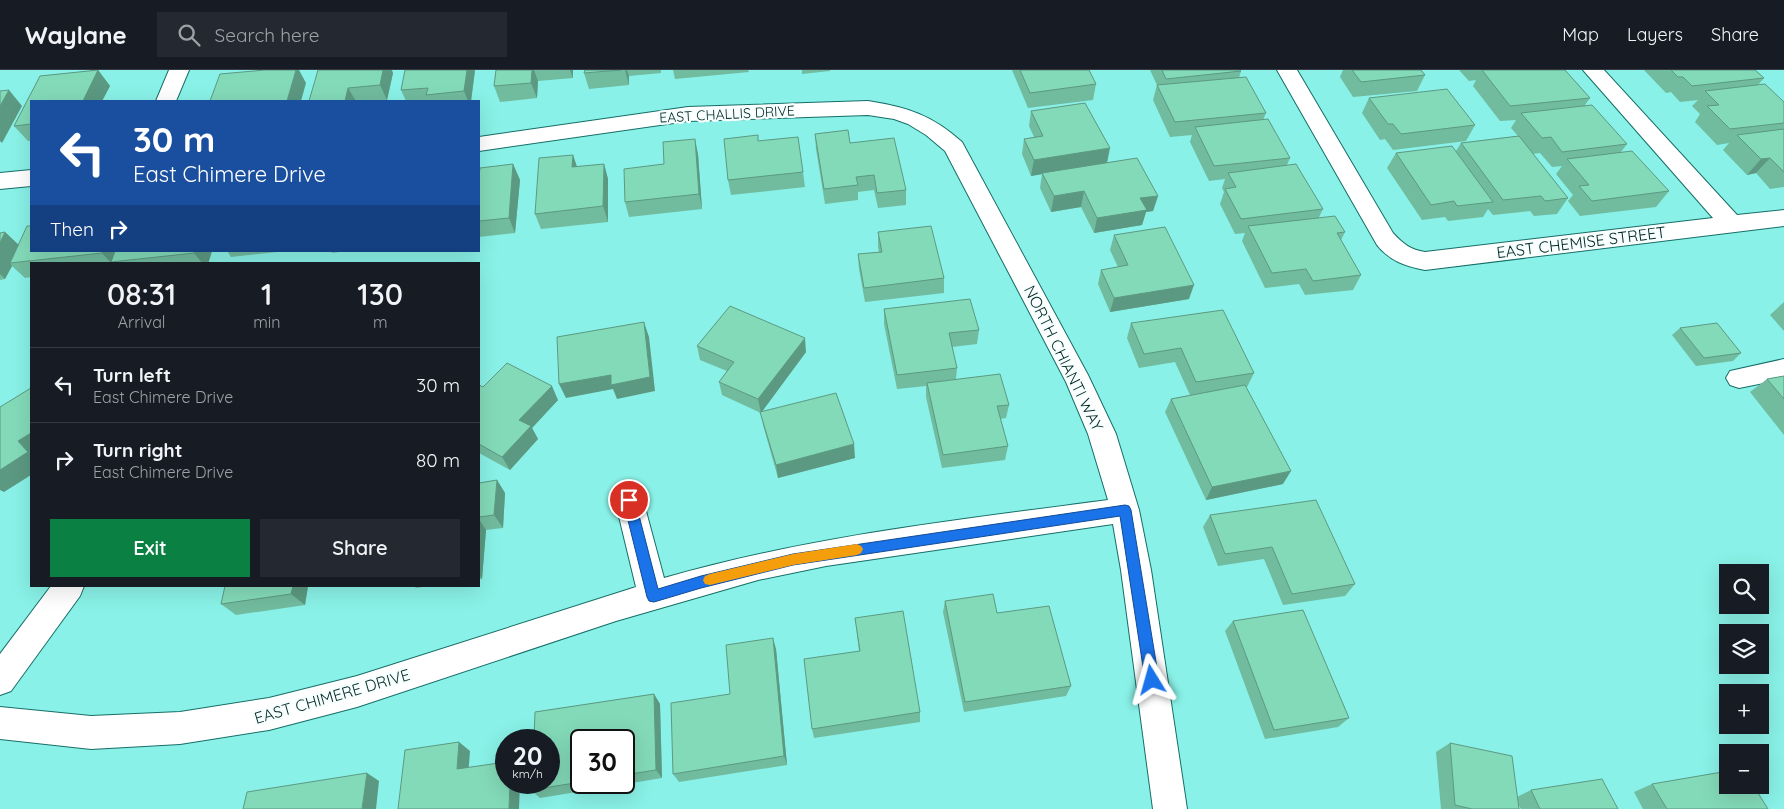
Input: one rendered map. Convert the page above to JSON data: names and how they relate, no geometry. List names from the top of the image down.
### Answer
{
  "streets": {
    "street": [
      "EAST CHALLIS DRIVE",
      "EAST CHEMISE STREET",
      "NORTH CHIANTI WAY",
      "EAST CHIMERE DRIVE"
    ]
  },
  "crossings": [
    ["EAST CHALLIS DRIVE", "NORTH CHIANTI WAY"],
    ["NORTH CHIANTI WAY", "EAST CHIMERE DRIVE"]
  ],
  "page": {
    "header": "Waylane",
    "search": "Search here",
    "nav": ["Map", "Layers", "Share"],
    "turn": ["30 m", "East Chimere Drive"],
    "then": "Then",
    "eta": [
      "08:31",
      "Arrival",
      "1",
      "min",
      "130",
      "m"
    ],
    "list": [
      {
        "name": "Turn left",
        "note": "East Chimere Drive",
        "value": "30 m"
      },
      {
        "name": "Turn right",
        "note": "East Chimere Drive",
        "value": "80 m"
      }
    ],
    "buttons": ["Exit", "Share"],
    "map_buttons": ["+", "−"],
    "speed": "20 km/h",
    "limit": "30"
  }
}
